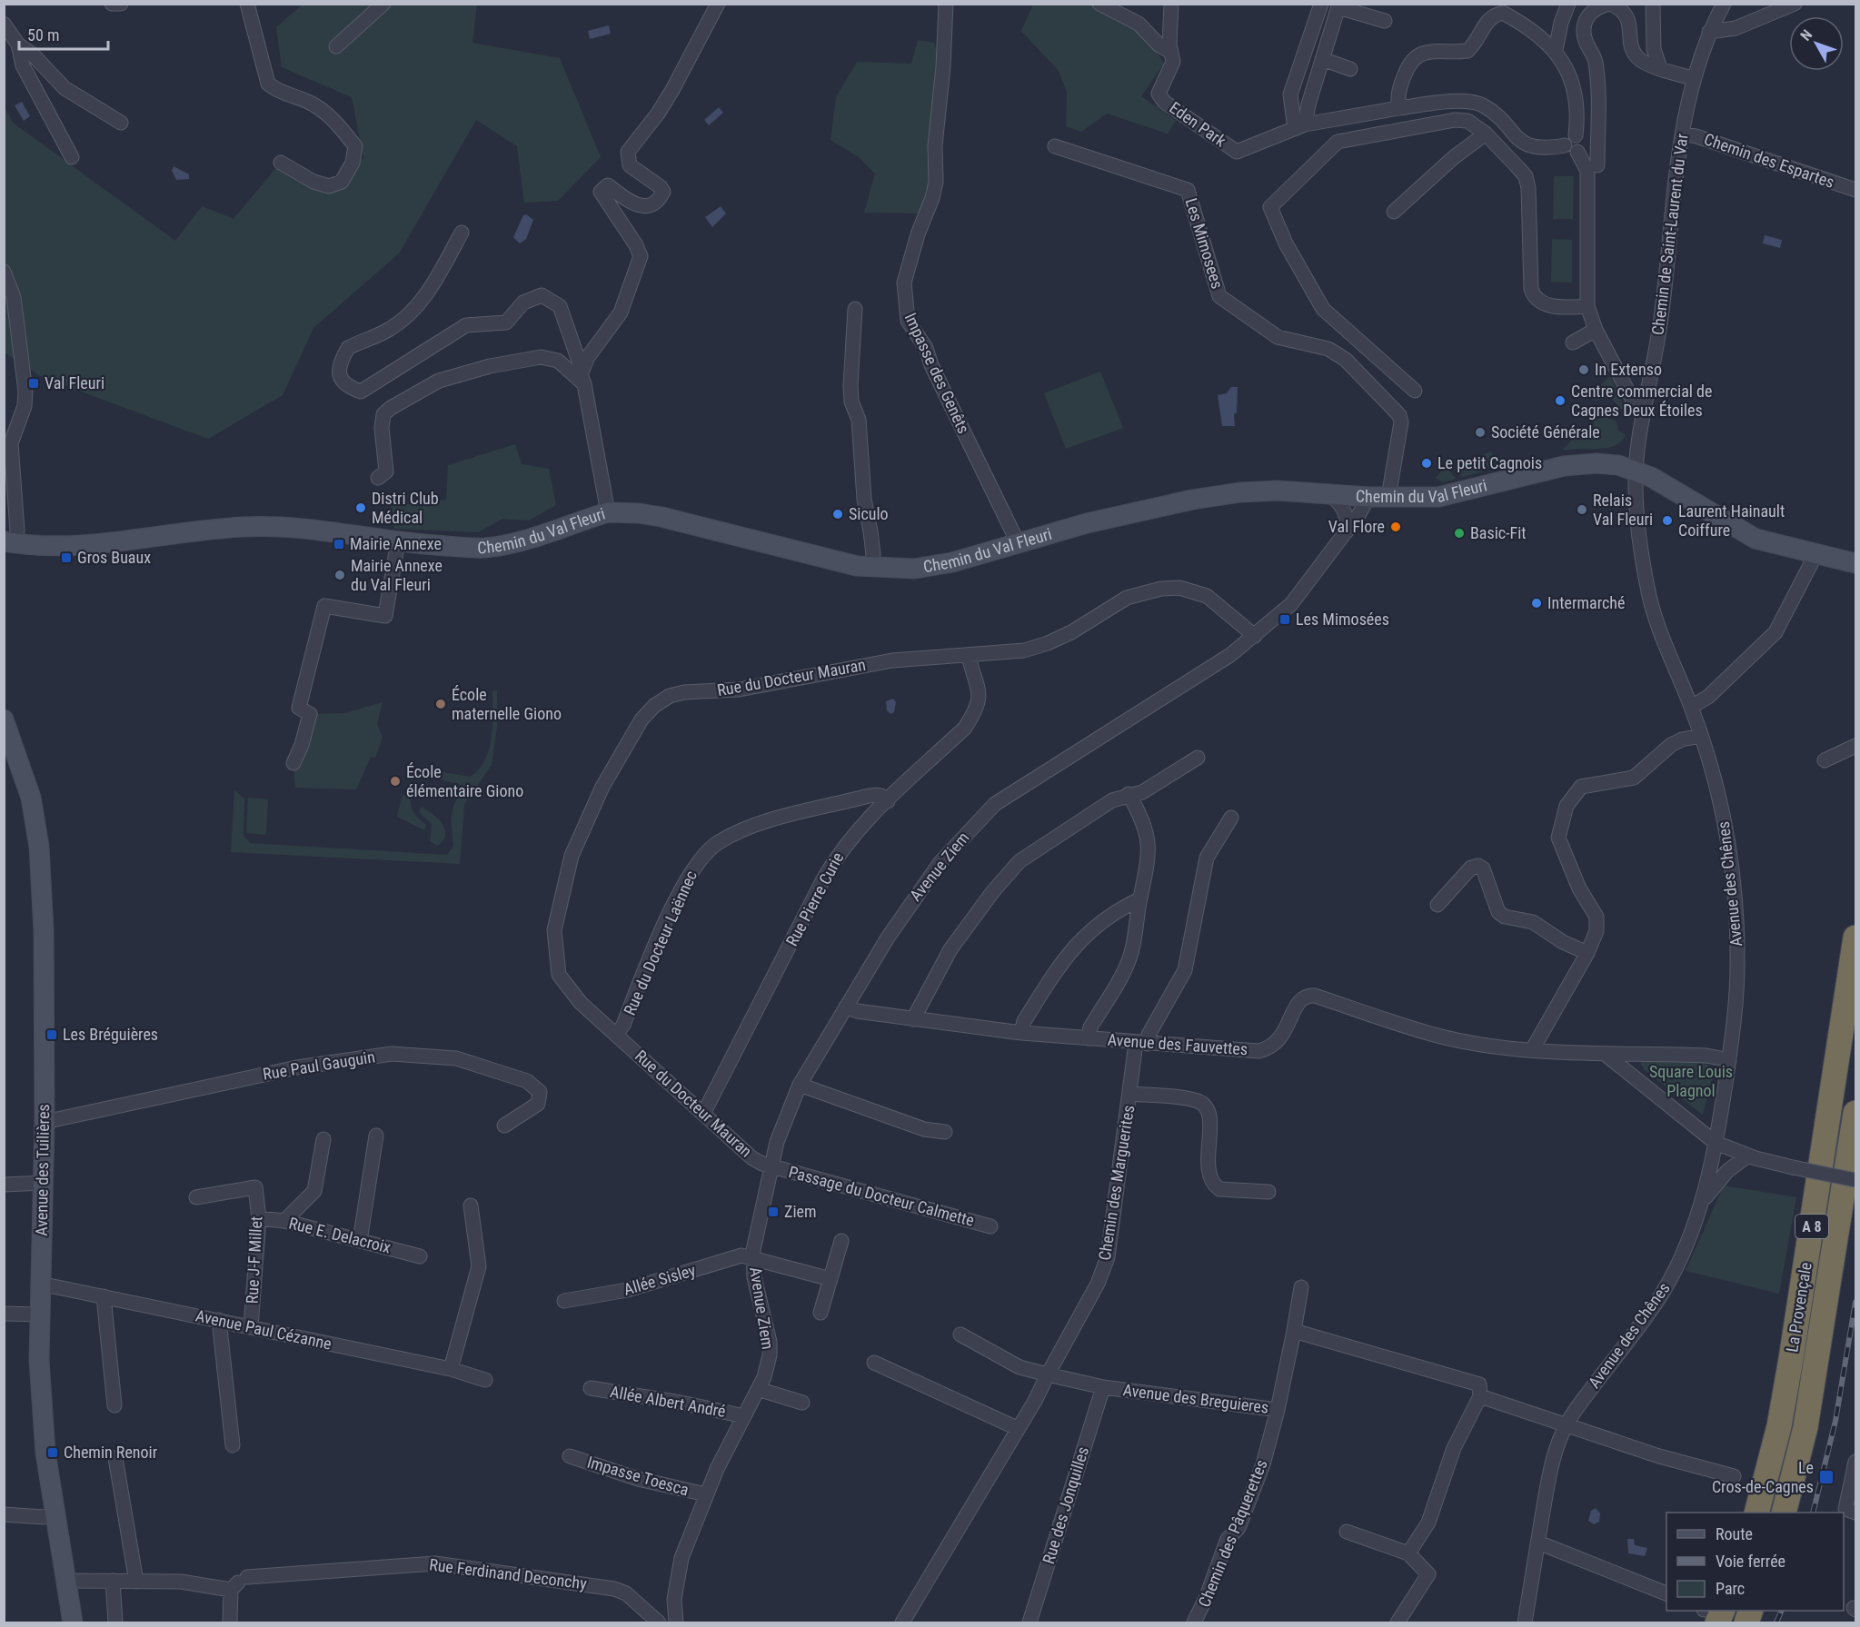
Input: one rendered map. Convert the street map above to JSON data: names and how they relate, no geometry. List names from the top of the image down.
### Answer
{
  "streets": {
    "highway": ["A 8", "La Provençale"],
    "street": [
      "Eden Park",
      "Chemin des Espartes",
      "Chemin de Saint-Laurent du Var",
      "Les Mimosees",
      "Impasse des Genêts",
      "Chemin du Val Fleuri",
      "Rue du Docteur Mauran",
      "Avenue Ziem",
      "Avenue des Chênes",
      "Rue Pierre Curie",
      "Rue du Docteur Laënnec",
      "Avenue des Fauvettes",
      "Rue Paul Gauguin",
      "Avenue des Tuilières",
      "Chemin des Marguerites",
      "Passage du Docteur Calmette",
      "Rue E. Delacroix",
      "Rue J-F Millet",
      "Allée Sisley",
      "Avenue Paul Cézanne",
      "Avenue des Breguieres",
      "Allée Albert André",
      "Impasse Toesca",
      "Rue des Jonquilles",
      "Chemin des Pâquerettes",
      "Rue Ferdinand Deconchy"
    ]
  },
  "crossings": [
    ["Chemin des Espartes", "Chemin de Saint-Laurent du Var"],
    ["Chemin de Saint-Laurent du Var", "Chemin du Val Fleuri"],
    ["Chemin de Saint-Laurent du Var", "Avenue des Chênes"],
    ["Les Mimosees", "Chemin du Val Fleuri"],
    ["Impasse des Genêts", "Chemin du Val Fleuri"],
    ["Chemin du Val Fleuri", "Avenue Ziem"],
    ["Chemin du Val Fleuri", "Avenue des Chênes"],
    ["Rue du Docteur Mauran", "Avenue Ziem"],
    ["Rue du Docteur Mauran", "Rue Pierre Curie"],
    ["Rue du Docteur Mauran", "Rue du Docteur Laënnec"],
    ["Rue du Docteur Mauran", "Passage du Docteur Calmette"],
    ["Avenue Ziem", "Avenue des Fauvettes"],
    ["Avenue Ziem", "Passage du Docteur Calmette"],
    ["Avenue Ziem", "Allée Sisley"],
    ["Avenue Ziem", "Allée Albert André"],
    ["Avenue Ziem", "Impasse Toesca"],
    ["Avenue des Chênes", "Avenue des Fauvettes"],
    ["Rue Pierre Curie", "Rue du Docteur Laënnec"],
    ["Avenue des Fauvettes", "Chemin des Marguerites"],
    ["Rue Paul Gauguin", "Avenue des Tuilières"],
    ["Avenue des Tuilières", "Avenue Paul Cézanne"],
    ["Avenue des Tuilières", "Rue Ferdinand Deconchy"],
    ["Chemin des Marguerites", "Avenue des Breguieres"],
    ["Rue E. Delacroix", "Rue J-F Millet"],
    ["Rue J-F Millet", "Avenue Paul Cézanne"],
    ["Avenue des Breguieres", "Rue des Jonquilles"],
    ["Avenue des Breguieres", "Chemin des Pâquerettes"]
  ],
  "parks": ["Square Louis Plagnol"],
  "places": {
    "other": [
      "In Extenso",
      "Centre commercial de Cagnes Deux Étoiles",
      "Société Générale",
      "Le petit Cagnois",
      "Distri Club Médical",
      "Relais Val Fleuri",
      "Siculo",
      "Laurent Hainault Coiffure",
      "Val Flore",
      "Basic-Fit",
      "Mairie Annexe du Val Fleuri",
      "Intermarché",
      "École maternelle Giono",
      "École élémentaire Giono"
    ],
    "transit": [
      "Val Fleuri",
      "Mairie Annexe",
      "Gros Buaux",
      "Les Mimosées",
      "Les Bréguières",
      "Ziem",
      "Chemin Renoir",
      "Le Cros-de-Cagnes"
    ]
  },
  "legend": ["Route", "Voie ferrée", "Parc"],
  "scale_bar": "50 m",
  "north": "top left"
}
